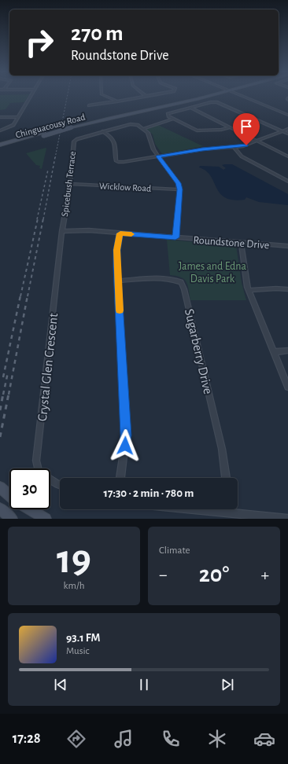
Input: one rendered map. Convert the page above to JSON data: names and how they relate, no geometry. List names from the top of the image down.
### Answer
{
  "streets": {
    "main road": ["Chinguacousy Road"],
    "street": [
      "Spicebush Terrace",
      "Wicklow Road",
      "Roundstone Drive",
      "Sugarberry Drive",
      "Crystal Glen Crescent"
    ]
  },
  "crossings": [
    ["Spicebush Terrace", "Wicklow Road"],
    ["Spicebush Terrace", "Roundstone Drive"],
    ["Spicebush Terrace", "Crystal Glen Crescent"],
    ["Roundstone Drive", "Crystal Glen Crescent"]
  ],
  "parks": ["James and Edna Davis Park"],
  "page": {
    "turn": ["270 m", "Roundstone Drive"],
    "limit": "30",
    "trip": "17:30 · 2 min · 780 m",
    "tile": [
      ["19", "km/h"],
      "Climate"
    ],
    "heat": ["−", "20°", "+"],
    "song": ["93.1 FM", "Music"],
    "tabs": "17:28"
  }
}
